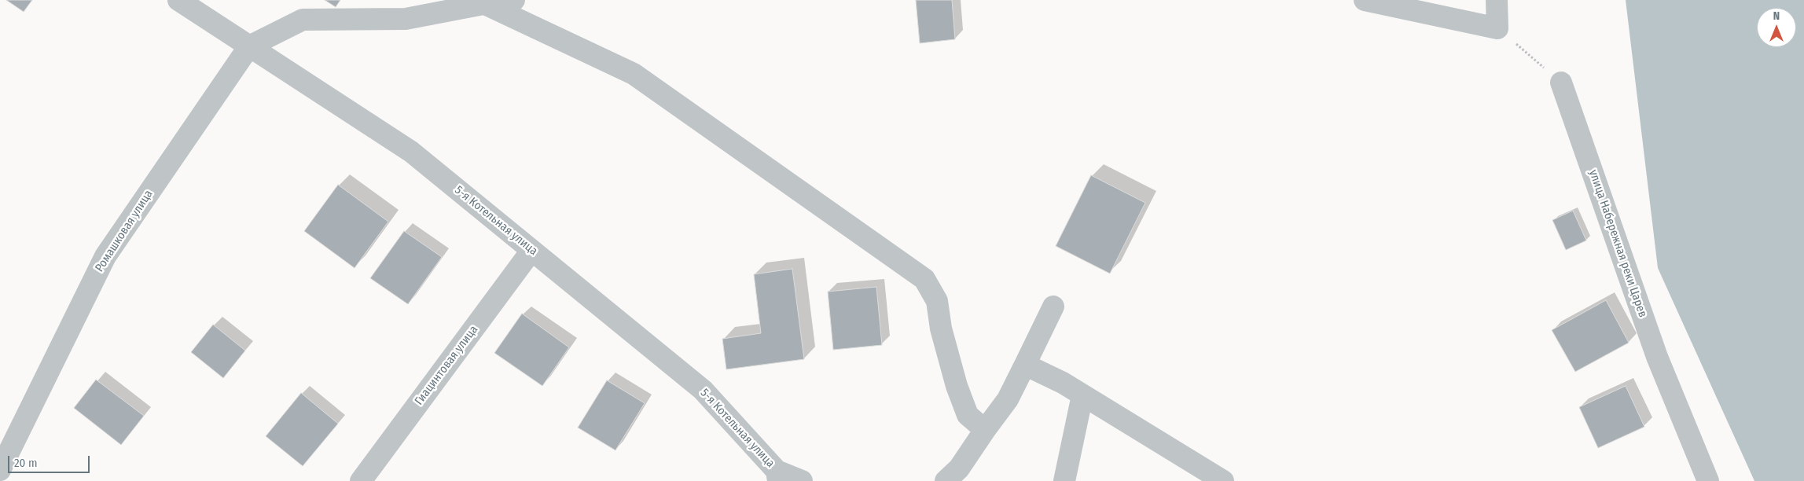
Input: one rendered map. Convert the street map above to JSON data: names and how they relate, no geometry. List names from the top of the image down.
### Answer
{
  "streets": {
    "street": [
      "5-я Котельная улица",
      "Ромашковая улица",
      "улица Набережная реки Царев",
      "Гиацинтовая улица"
    ]
  },
  "crossings": [
    ["5-я Котельная улица", "Ромашковая улица"],
    ["5-я Котельная улица", "Гиацинтовая улица"]
  ],
  "scale_bar": "20 m",
  "north": "top"
}
